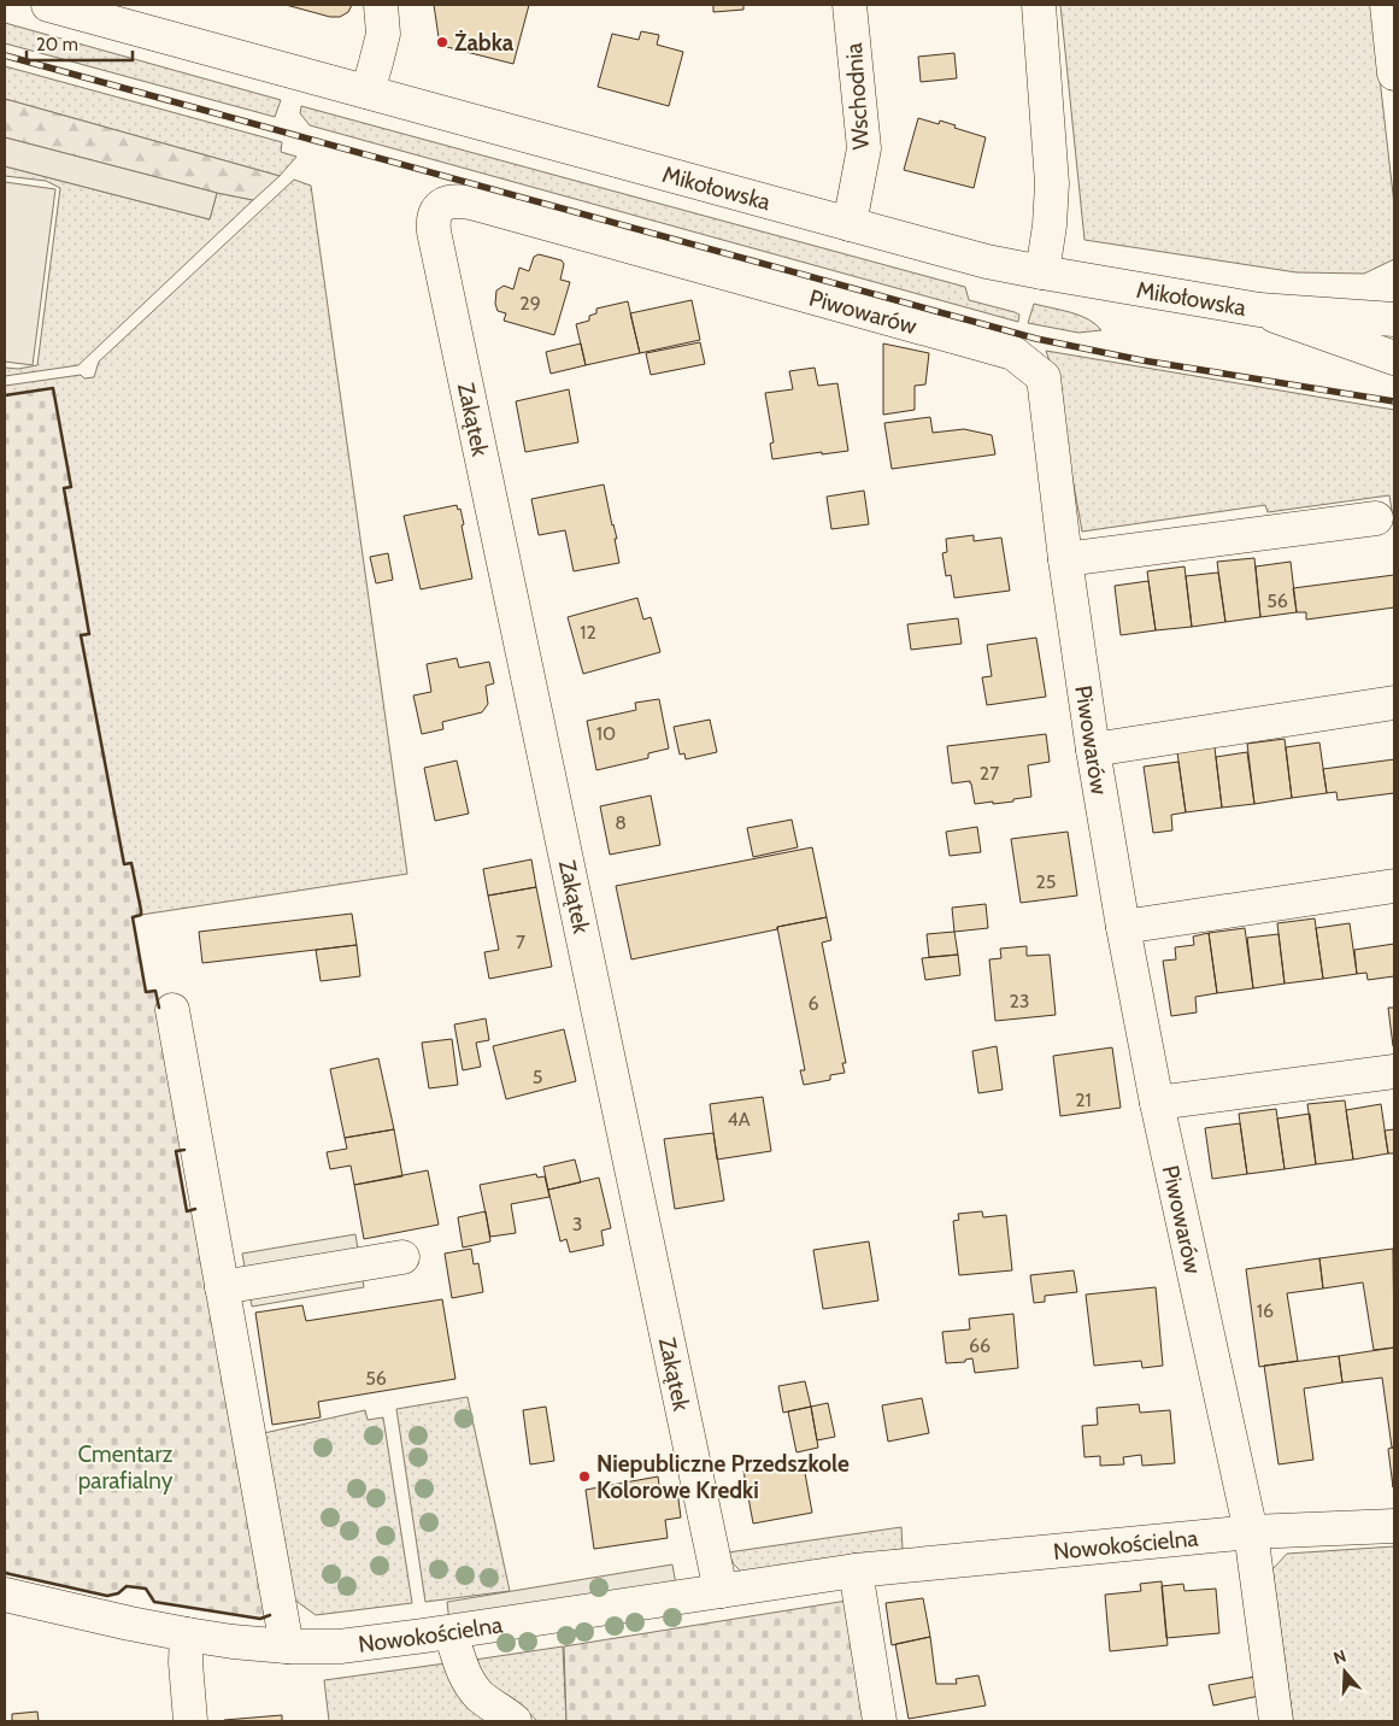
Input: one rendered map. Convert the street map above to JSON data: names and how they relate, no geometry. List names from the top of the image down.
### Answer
{
  "streets": {
    "street": [
      "Wschodnia",
      "Mikołowska",
      "Piwowarów",
      "Zakątek",
      "Nowokościelna"
    ]
  },
  "crossings": [
    ["Wschodnia", "Mikołowska"],
    ["Piwowarów", "Zakątek"],
    ["Piwowarów", "Nowokościelna"],
    ["Zakątek", "Nowokościelna"]
  ],
  "parks": ["Cmentarz parafialny"],
  "places": ["Żabka", "Niepubliczne Przedszkole Kolorowe Kredki"],
  "house_numbers": [
    "29",
    "56",
    "12",
    "10",
    "27",
    "8",
    "25",
    "7",
    "23",
    "6",
    "5",
    "21",
    "4A",
    "3",
    "16",
    "66",
    "56"
  ],
  "scale_bar": "20 m",
  "north": "top"
}
